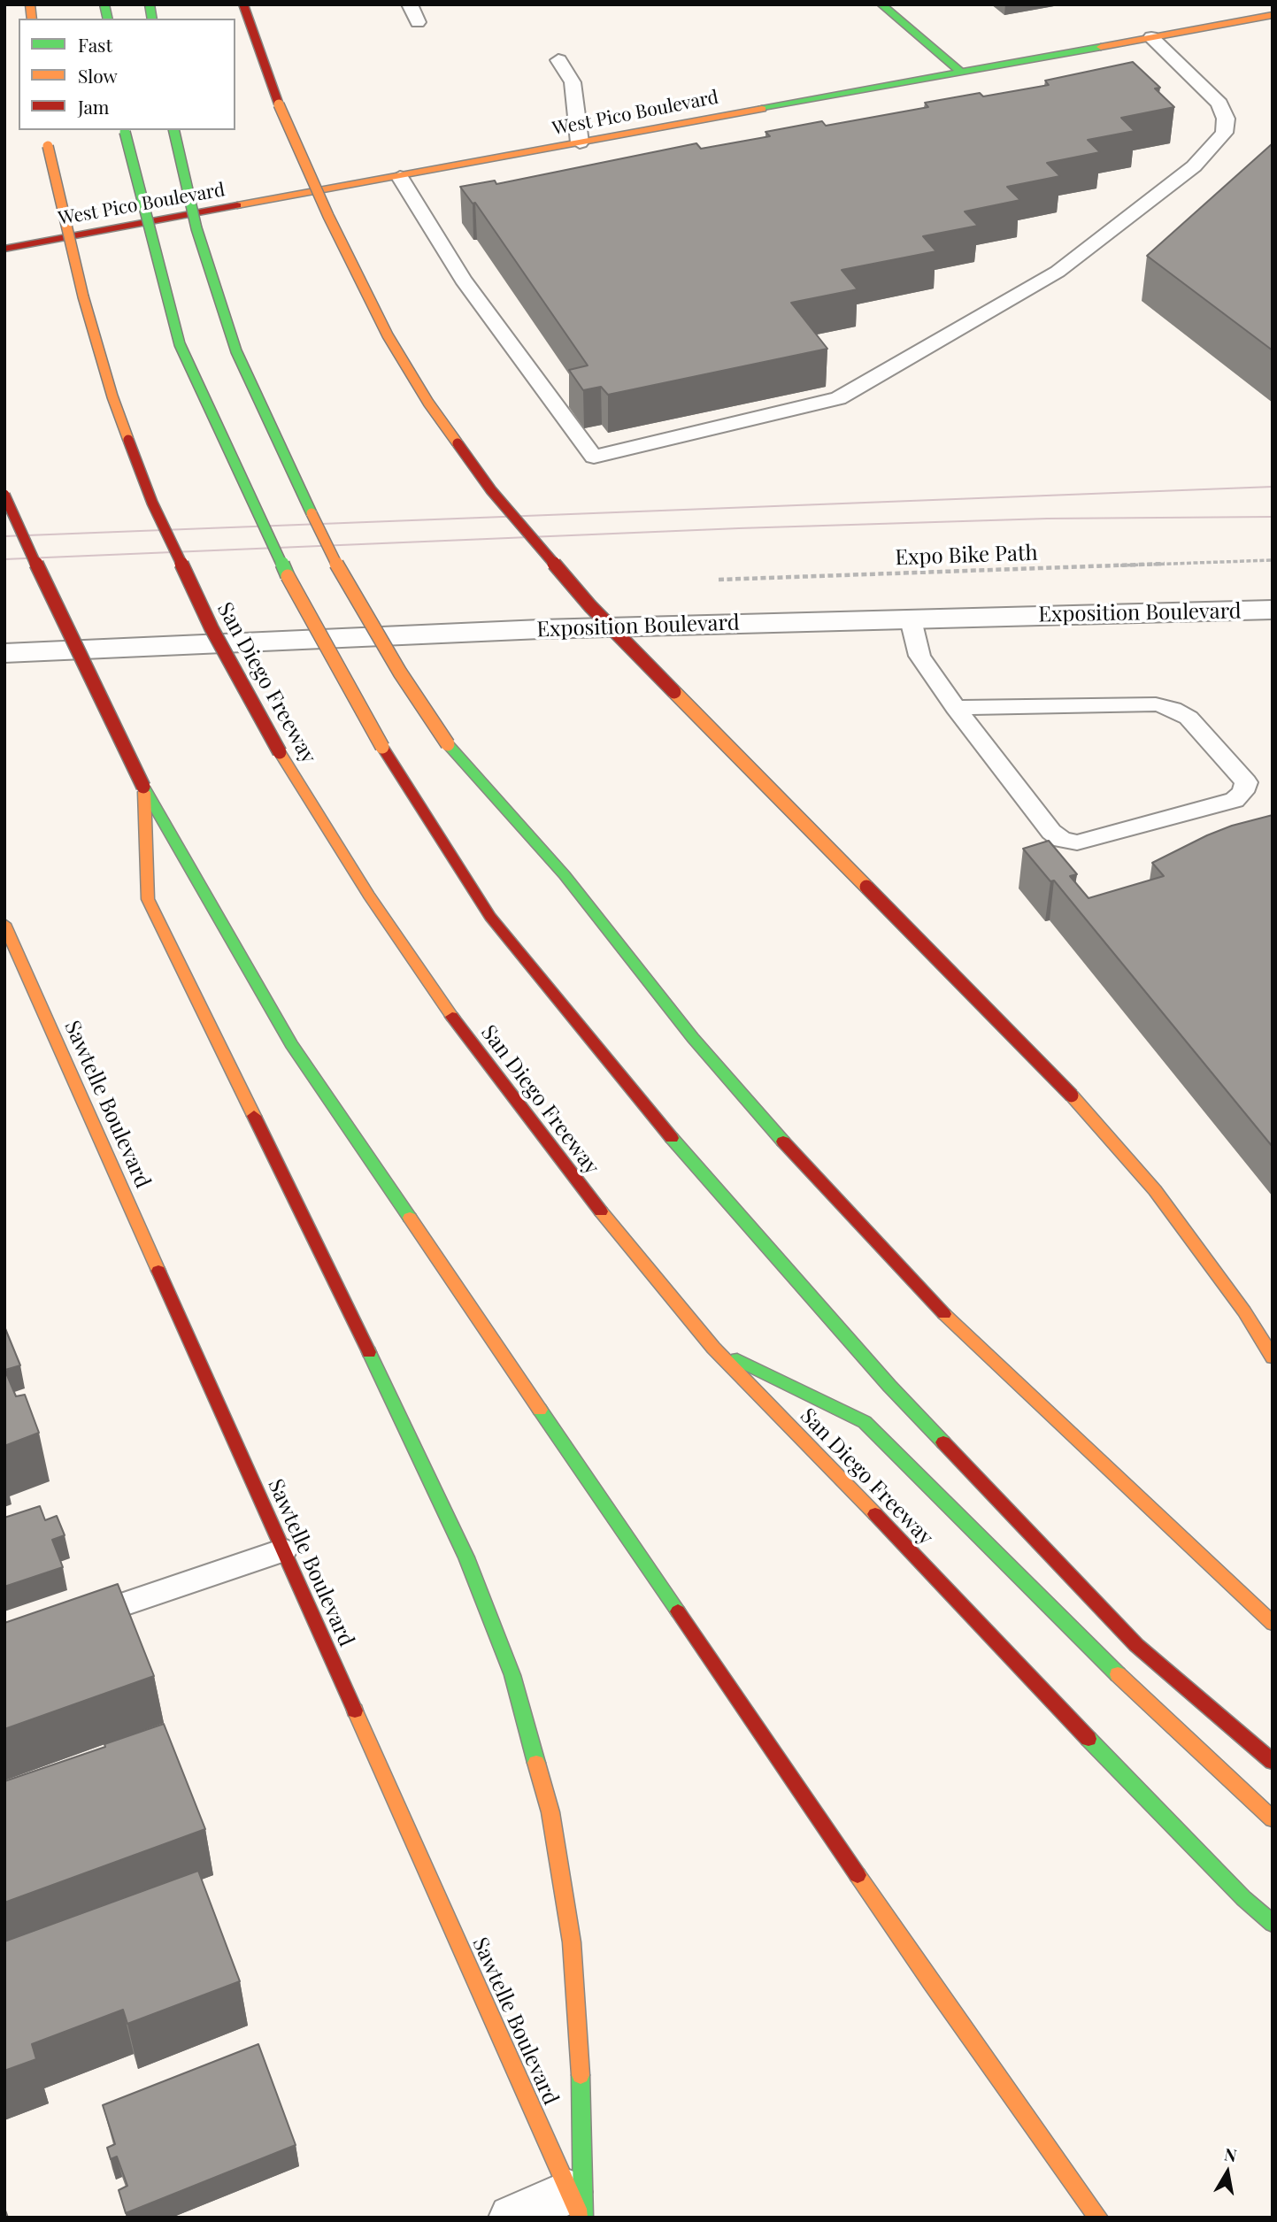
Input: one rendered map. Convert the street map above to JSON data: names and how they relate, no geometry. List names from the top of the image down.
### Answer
{
  "streets": {
    "main road": ["West Pico Boulevard", "San Diego Freeway", "Sawtelle Boulevard"],
    "street": ["Exposition Boulevard"],
    "path": ["Expo Bike Path"]
  },
  "legend": ["Fast", "Slow", "Jam"],
  "north": "top"
}
